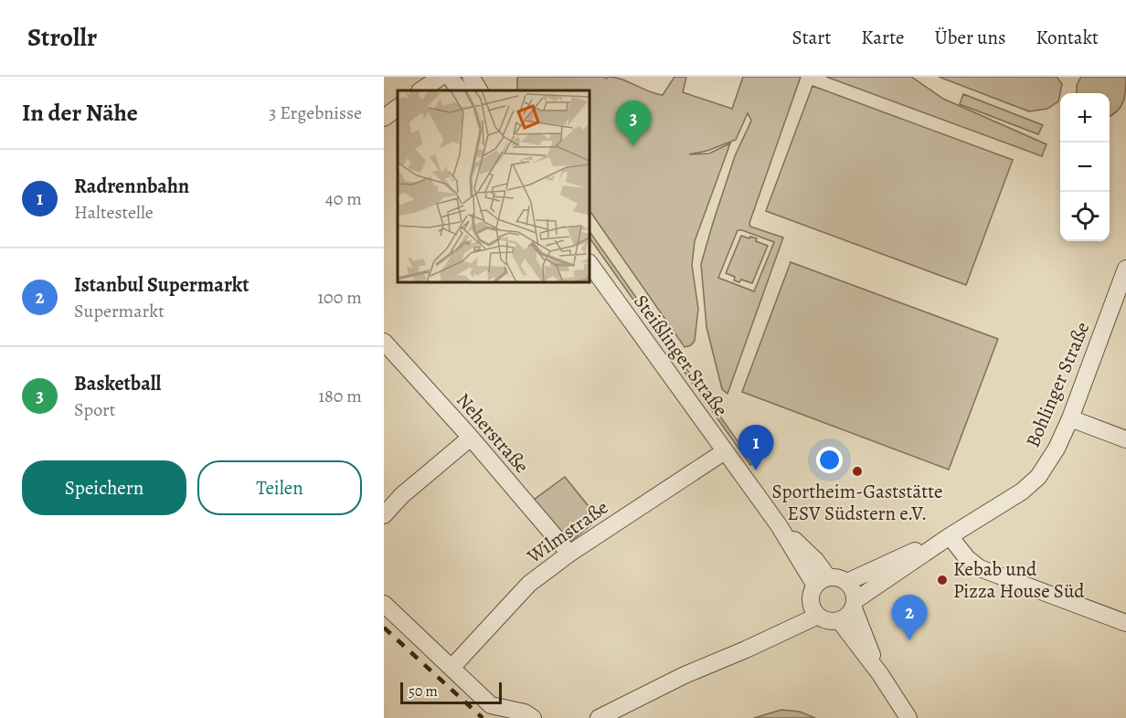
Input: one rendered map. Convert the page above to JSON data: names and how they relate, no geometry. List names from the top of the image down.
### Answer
{
  "streets": {
    "street": [
      "Steißlinger Straße",
      "Bohlinger Straße",
      "Neherstraße",
      "Wilmstraße"
    ]
  },
  "crossings": [
    ["Steißlinger Straße", "Bohlinger Straße"],
    ["Steißlinger Straße", "Wilmstraße"],
    ["Neherstraße", "Wilmstraße"]
  ],
  "places": ["Sportheim-Gaststätte ESV Südstern e.V.", "Kebab und Pizza House Süd"],
  "scale_bar": "50 m",
  "page": {
    "header": "Strollr",
    "nav": [
      "Start",
      "Karte",
      "Über uns",
      "Kontakt"
    ],
    "heading": ["In der Nähe", "3 Ergebnisse"],
    "map_buttons": ["+", "−"],
    "pins": ["3", "1", "2"],
    "list": [
      {
        "mark": "1",
        "name": "Radrennbahn",
        "note": "Haltestelle",
        "value": "40 m"
      },
      {
        "mark": "2",
        "name": "Istanbul Supermarkt",
        "note": "Supermarkt",
        "value": "100 m"
      },
      {
        "mark": "3",
        "name": "Basketball",
        "note": "Sport",
        "value": "180 m"
      }
    ],
    "buttons": ["Speichern", "Teilen"],
    "scale": "50 m"
  }
}
